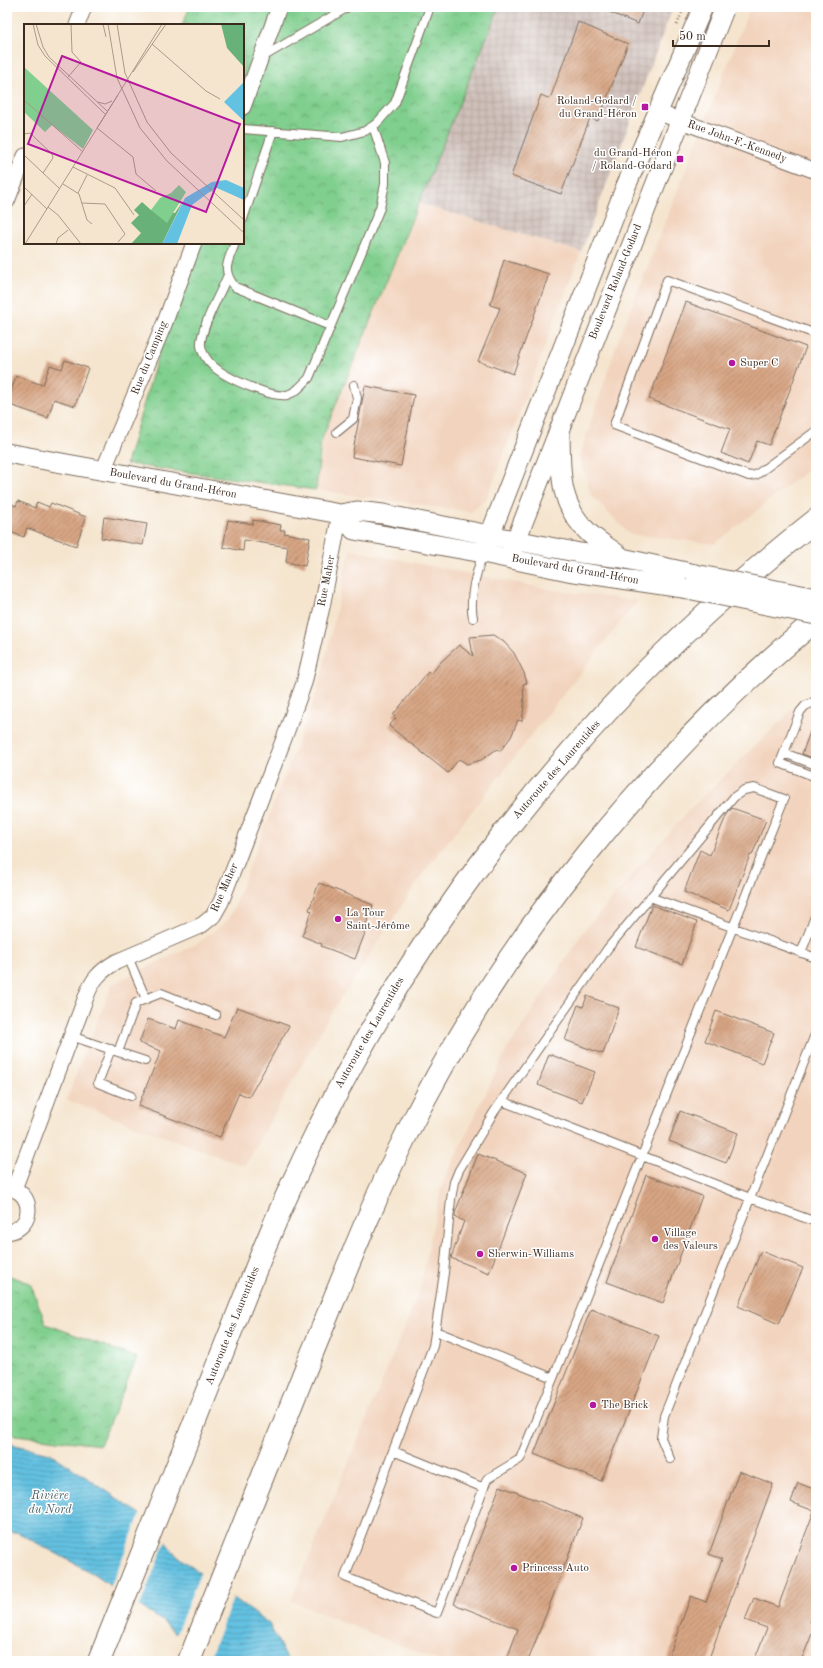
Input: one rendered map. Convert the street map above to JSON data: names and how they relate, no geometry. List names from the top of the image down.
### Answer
{
  "streets": {
    "highway": ["Autoroute des Laurentides"],
    "street": [
      "Rue John-F.-Kennedy",
      "Boulevard Roland-Godard",
      "Rue du Camping",
      "Boulevard du Grand-Héron",
      "Rue Maher"
    ]
  },
  "crossings": [
    ["Rue John-F.-Kennedy", "Boulevard Roland-Godard"],
    ["Boulevard Roland-Godard", "Boulevard du Grand-Héron"],
    ["Rue du Camping", "Boulevard du Grand-Héron"],
    ["Boulevard du Grand-Héron", "Rue Maher"]
  ],
  "water": ["Rivière du Nord"],
  "places": {
    "transit": ["Roland-Godard / du Grand-Héron", "du Grand-Héron / Roland-Godard"],
    "other": [
      "Super C",
      "La Tour Saint-Jérôme",
      "Village des Valeurs",
      "Sherwin-Williams",
      "The Brick",
      "Princess Auto"
    ]
  },
  "scale_bar": "50 m"
}
